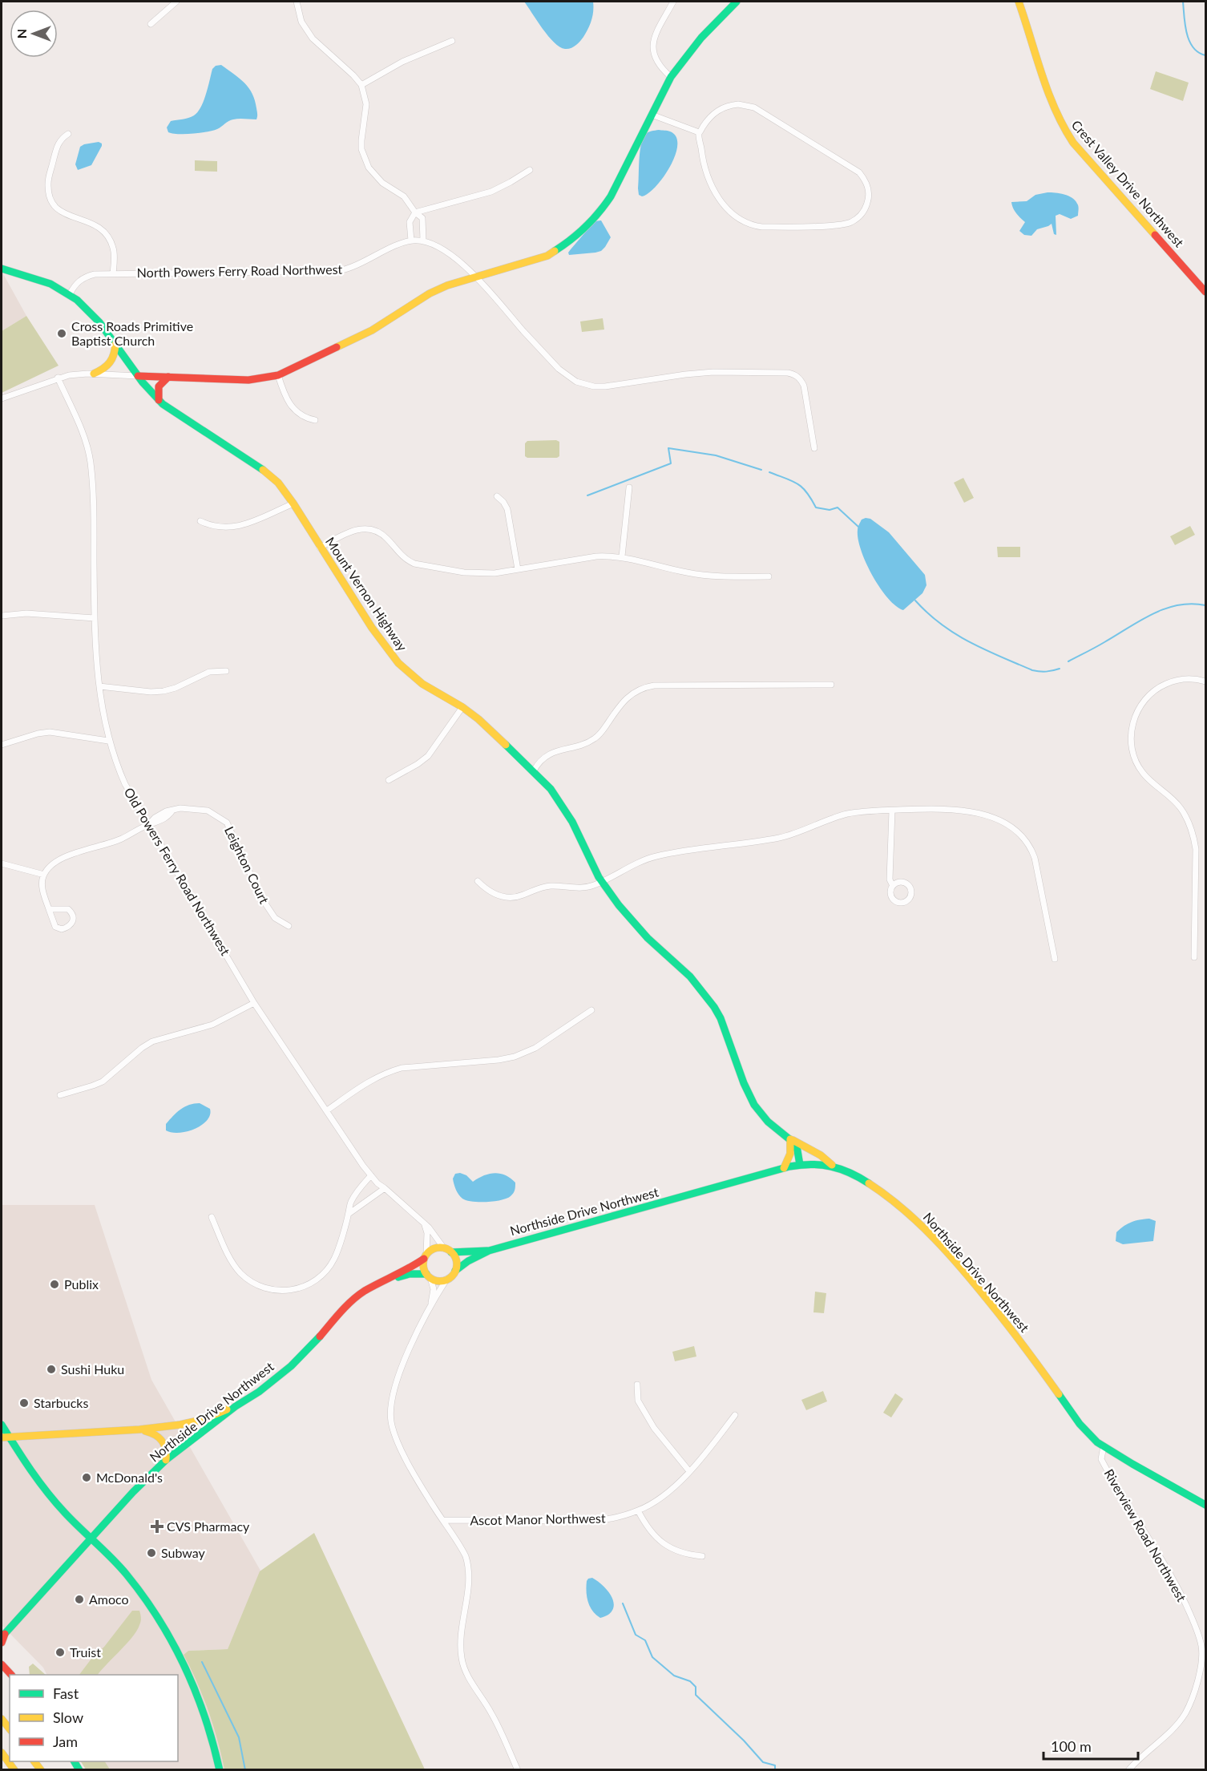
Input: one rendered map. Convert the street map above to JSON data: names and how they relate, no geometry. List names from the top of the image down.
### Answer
{
  "streets": {
    "main road": ["Crest Valley Drive Northwest", "Mount Vernon Highway", "Northside Drive Northwest"],
    "street": [
      "North Powers Ferry Road Northwest",
      "Leighton Court",
      "Old Powers Ferry Road Northwest",
      "Ascot Manor Northwest",
      "Riverview Road Northwest"
    ]
  },
  "crossings": [
    ["North Powers Ferry Road Northwest", "Mount Vernon Highway"],
    ["Mount Vernon Highway", "Northside Drive Northwest"],
    ["Leighton Court", "Old Powers Ferry Road Northwest"],
    ["Old Powers Ferry Road Northwest", "Northside Drive Northwest"],
    ["Northside Drive Northwest", "Riverview Road Northwest"]
  ],
  "places": {
    "other": [
      "Cross Roads Primitive Baptist Church",
      "Publix",
      "Sushi Huku",
      "Starbucks",
      "McDonald's",
      "Subway",
      "Amoco",
      "Truist"
    ],
    "health": ["CVS Pharmacy"]
  },
  "legend": ["Fast", "Slow", "Jam"],
  "scale_bar": "100 m",
  "north": "left"
}
